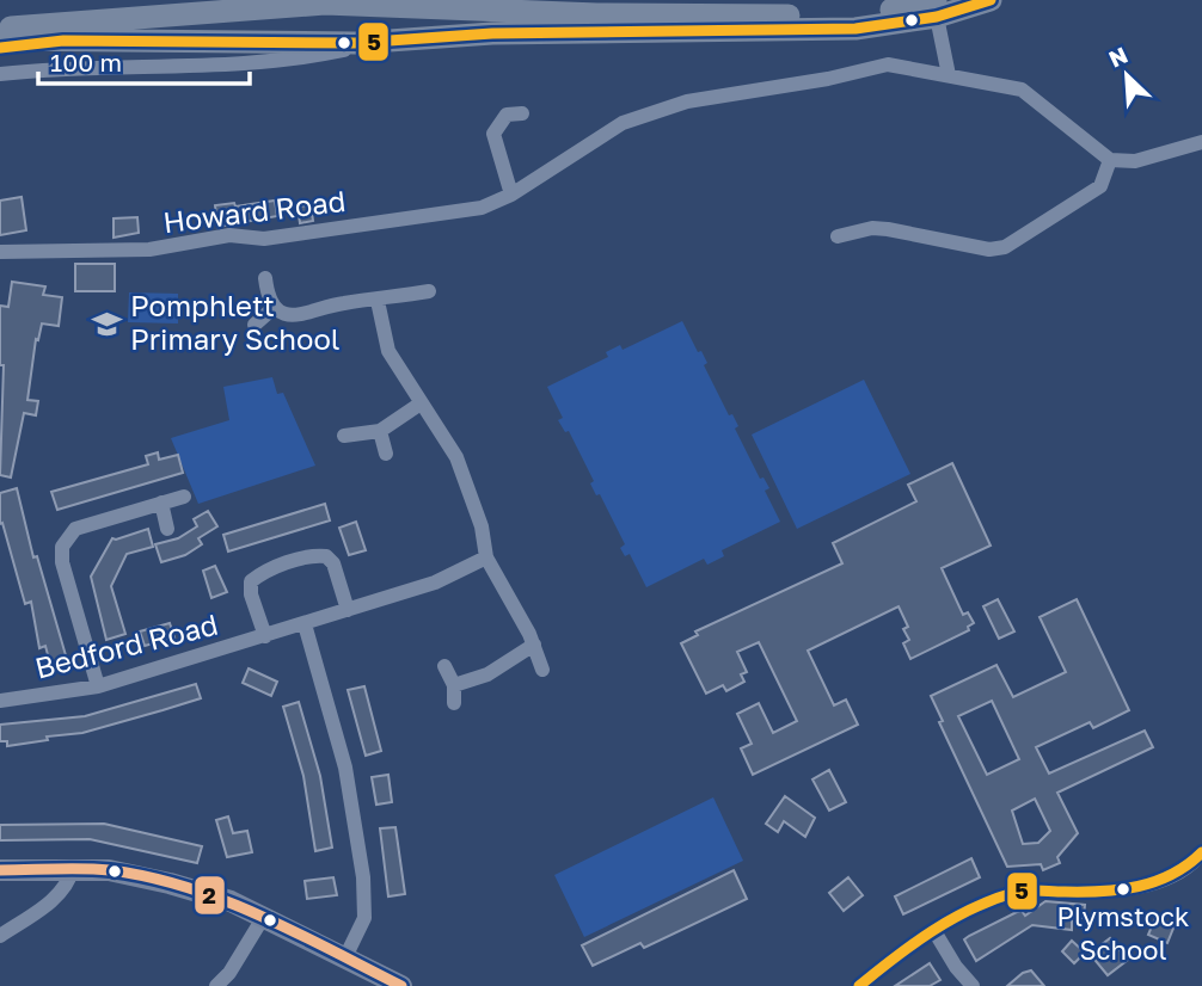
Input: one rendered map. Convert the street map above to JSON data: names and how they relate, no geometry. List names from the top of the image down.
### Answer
{
  "streets": {
    "street": ["Howard Road", "Bedford Road"]
  },
  "places": {
    "school or university": ["Pomphlett Primary School"],
    "other": ["Plymstock School"]
  },
  "lines": ["transit line 5", "transit line 2"],
  "scale_bar": "100 m",
  "north": "top left"
}
